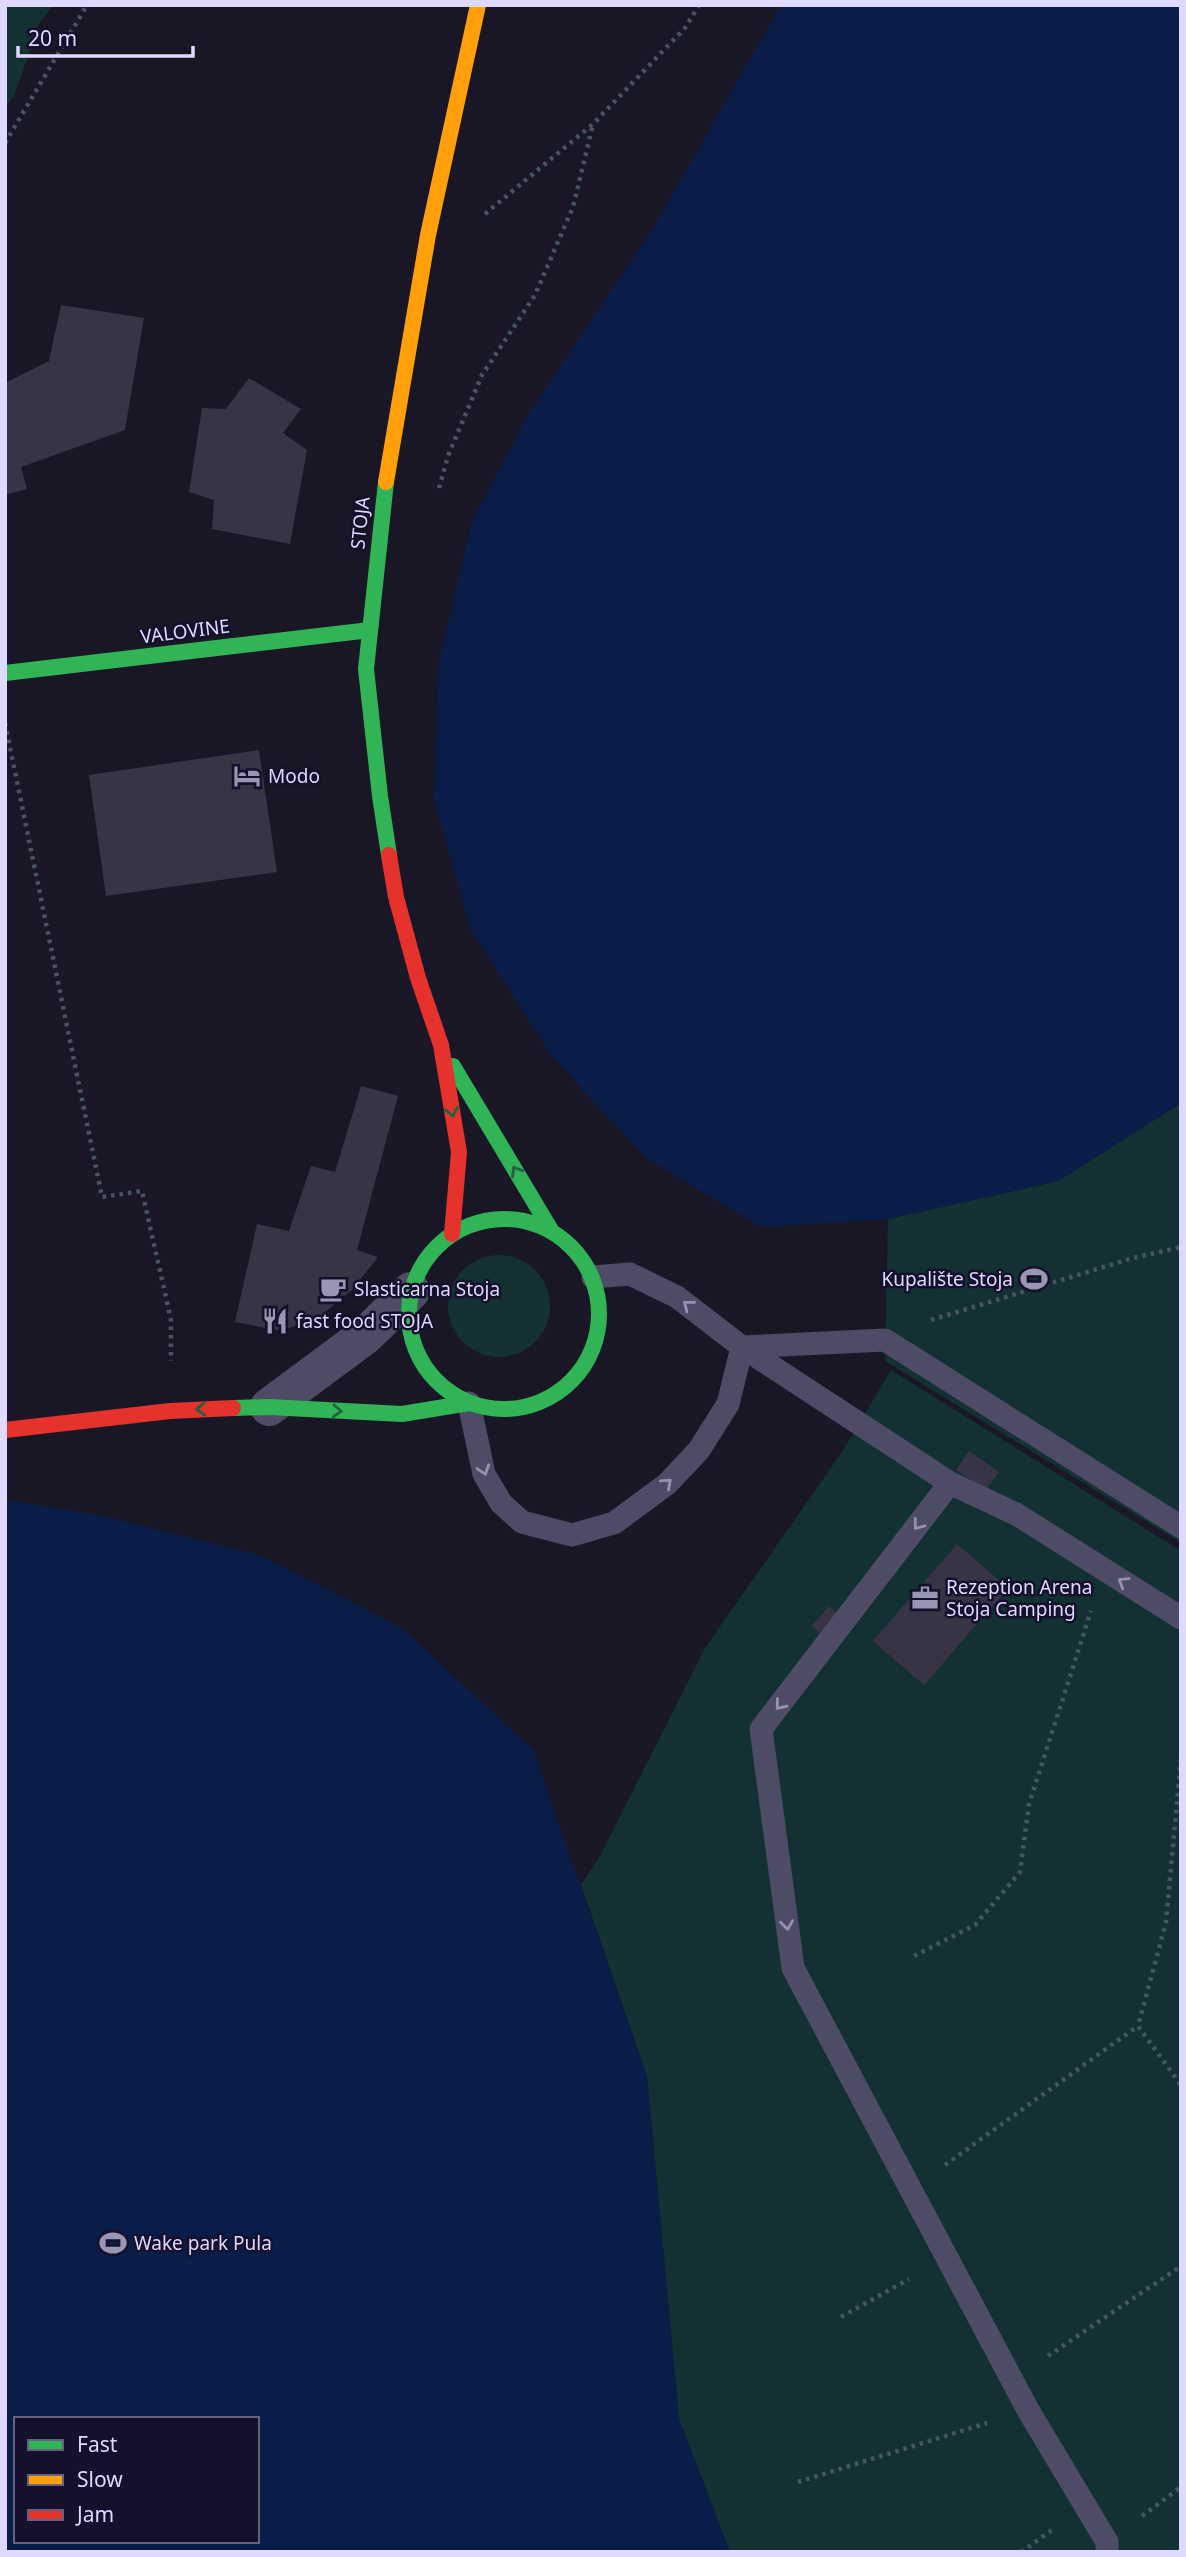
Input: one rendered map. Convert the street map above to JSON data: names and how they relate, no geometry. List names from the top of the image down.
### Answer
{
  "streets": {
    "main road": ["STOJA", "VALOVINE"]
  },
  "crossings": [
    ["STOJA", "VALOVINE"]
  ],
  "places": {
    "hotel": ["Modo"],
    "sports": ["Kupalište Stoja", "Wake park Pula"],
    "cafe": ["Slasticarna Stoja"],
    "restaurant": ["fast food STOJA"],
    "office": ["Rezeption Arena Stoja Camping"]
  },
  "legend": ["Fast", "Slow", "Jam"],
  "scale_bar": "20 m"
}
